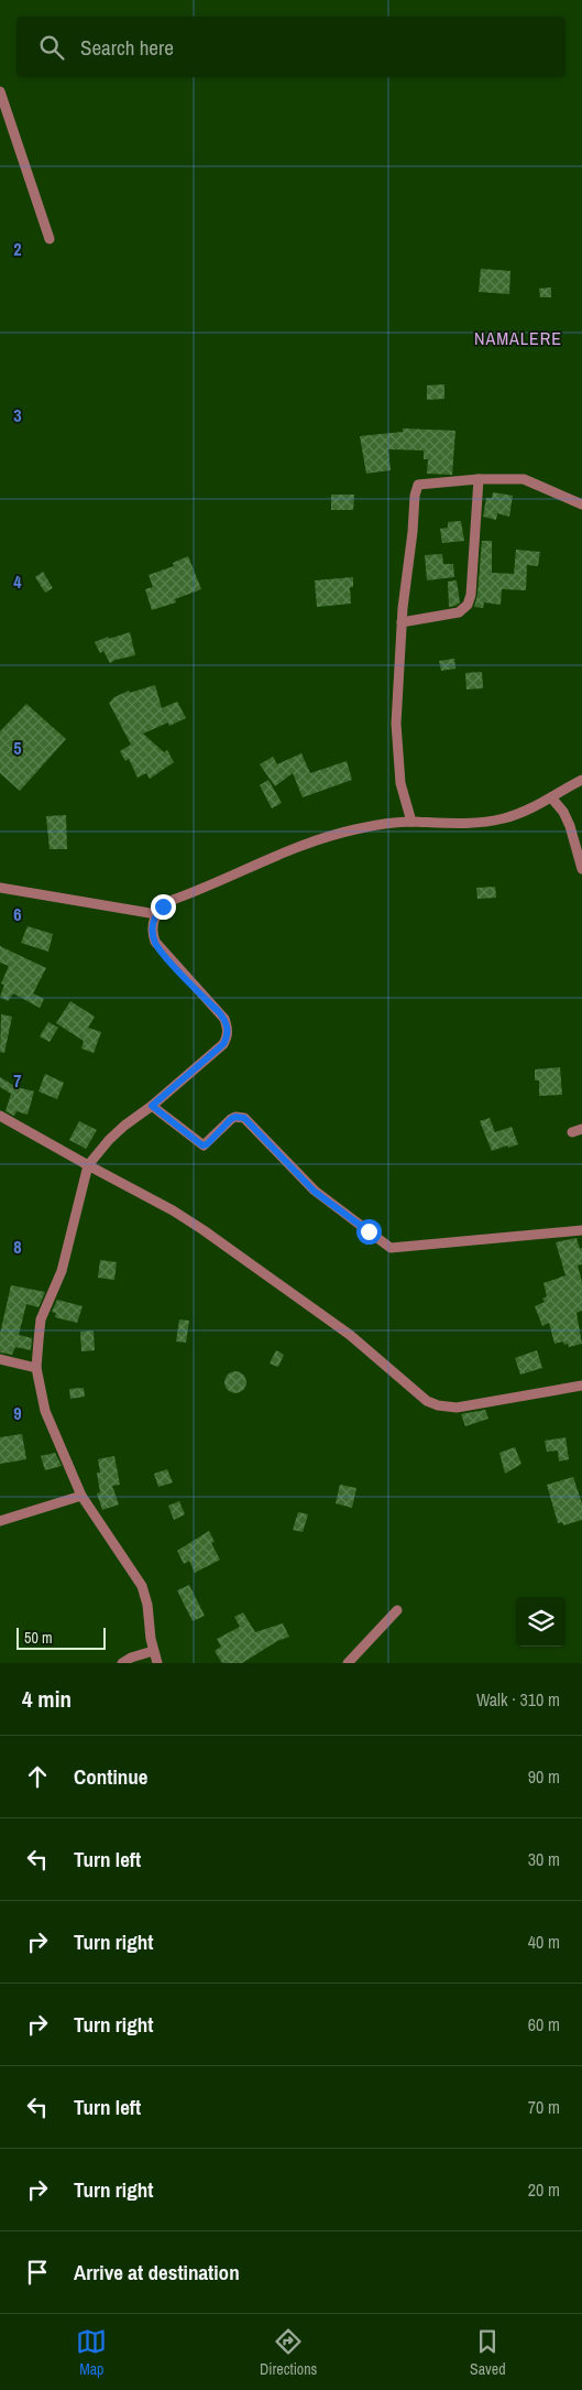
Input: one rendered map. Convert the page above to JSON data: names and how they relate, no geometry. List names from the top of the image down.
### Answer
{
  "districts": ["NAMALERE"],
  "scale_bar": "50 m",
  "page": {
    "search": "Search here",
    "scale": "50 m",
    "heading": ["4 min", "Walk · 310 m"],
    "list": [
      ["Continue", "90 m"],
      ["Turn left", "30 m"],
      ["Turn right", "40 m"],
      ["Turn right", "60 m"],
      ["Turn left", "70 m"],
      ["Turn right", "20 m"],
      "Arrive at destination"
    ],
    "nav": ["Map", "Directions", "Saved"]
  },
  "grid": {
    "rows": [
      "2",
      "3",
      "4",
      "5",
      "6",
      "7",
      "8",
      "9"
    ]
  }
}
